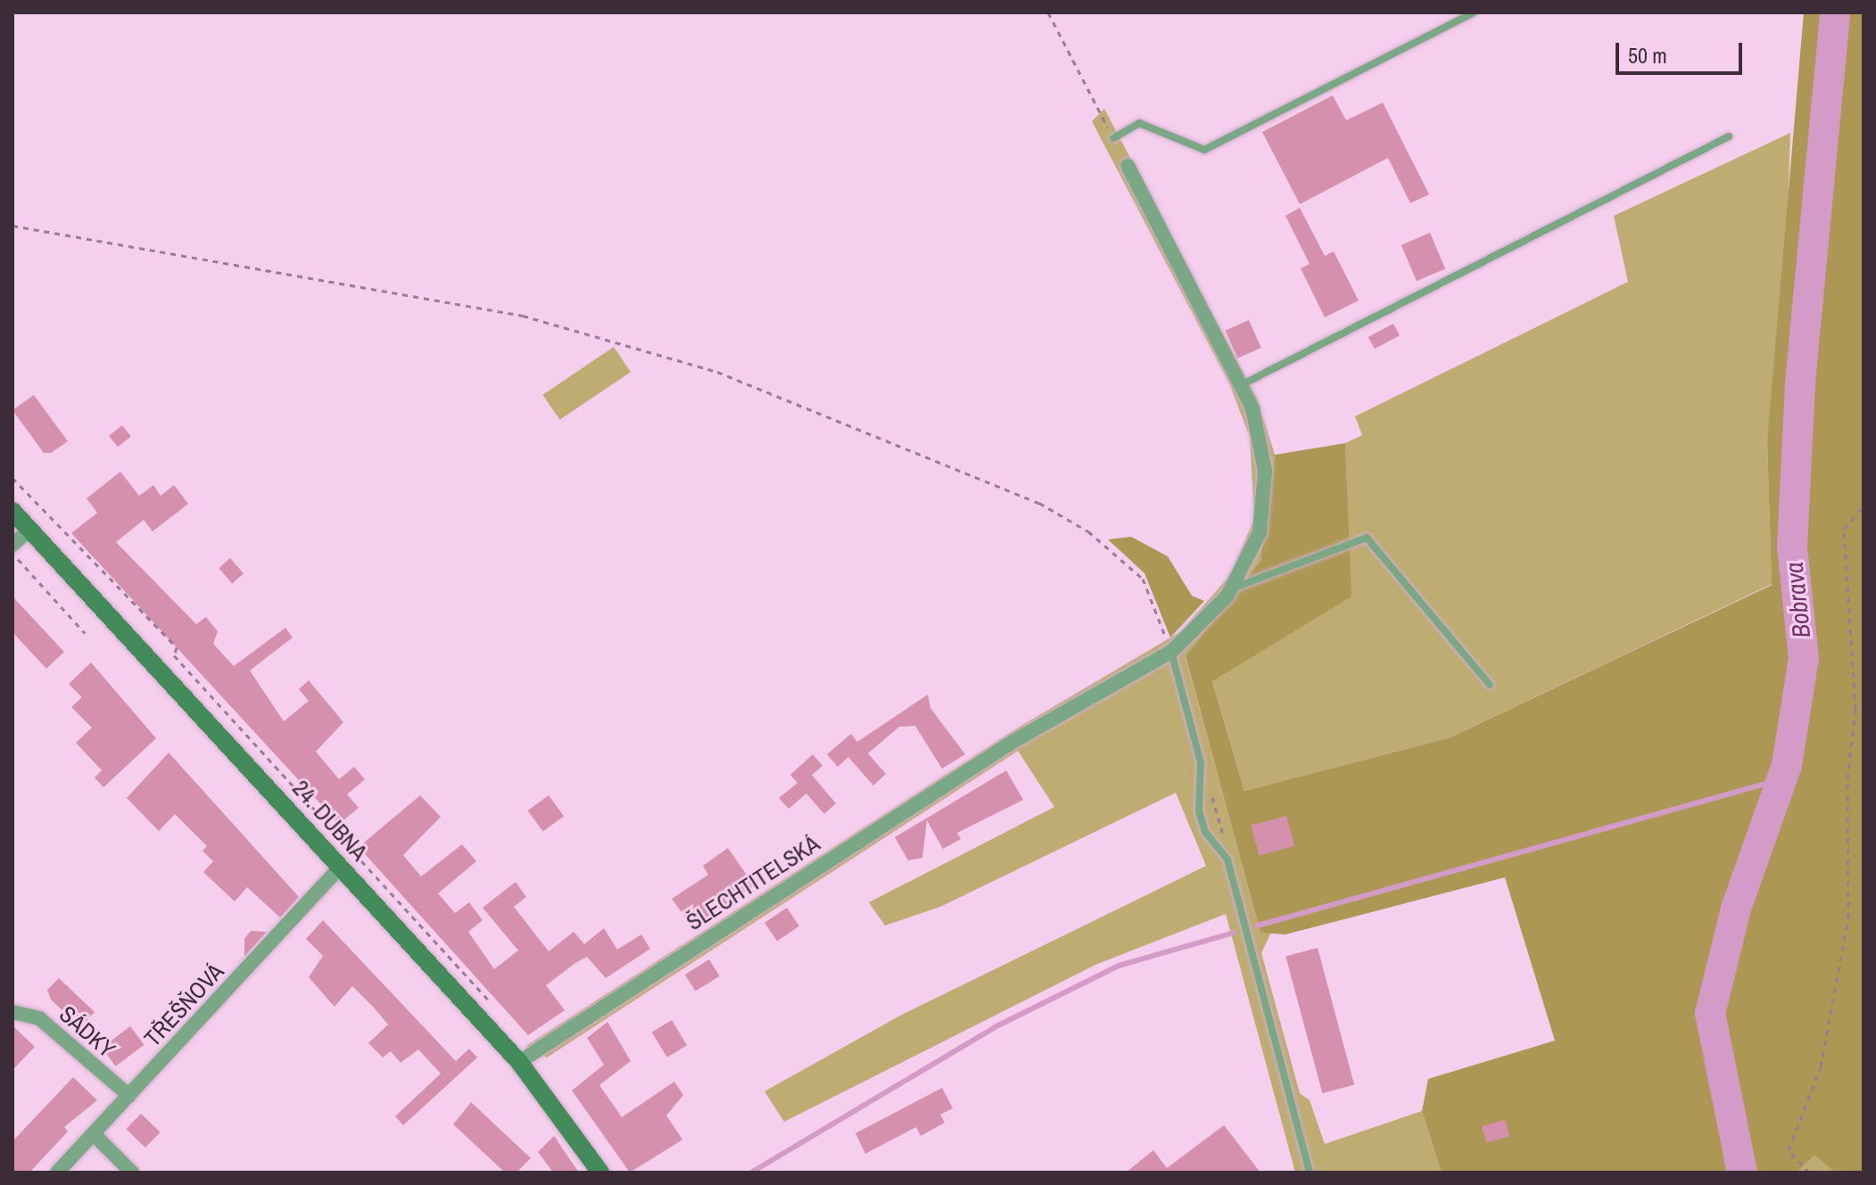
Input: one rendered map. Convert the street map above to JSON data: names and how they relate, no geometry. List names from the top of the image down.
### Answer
{
  "streets": {
    "main road": ["24. DUBNA"],
    "street": ["ŠLECHTITELSKÁ", "TŘEŠŇOVÁ", "SÁDKY"]
  },
  "crossings": [
    ["24. DUBNA", "ŠLECHTITELSKÁ"],
    ["24. DUBNA", "TŘEŠŇOVÁ"],
    ["TŘEŠŇOVÁ", "SÁDKY"]
  ],
  "water": ["Bobrava"],
  "scale_bar": "50 m"
}
